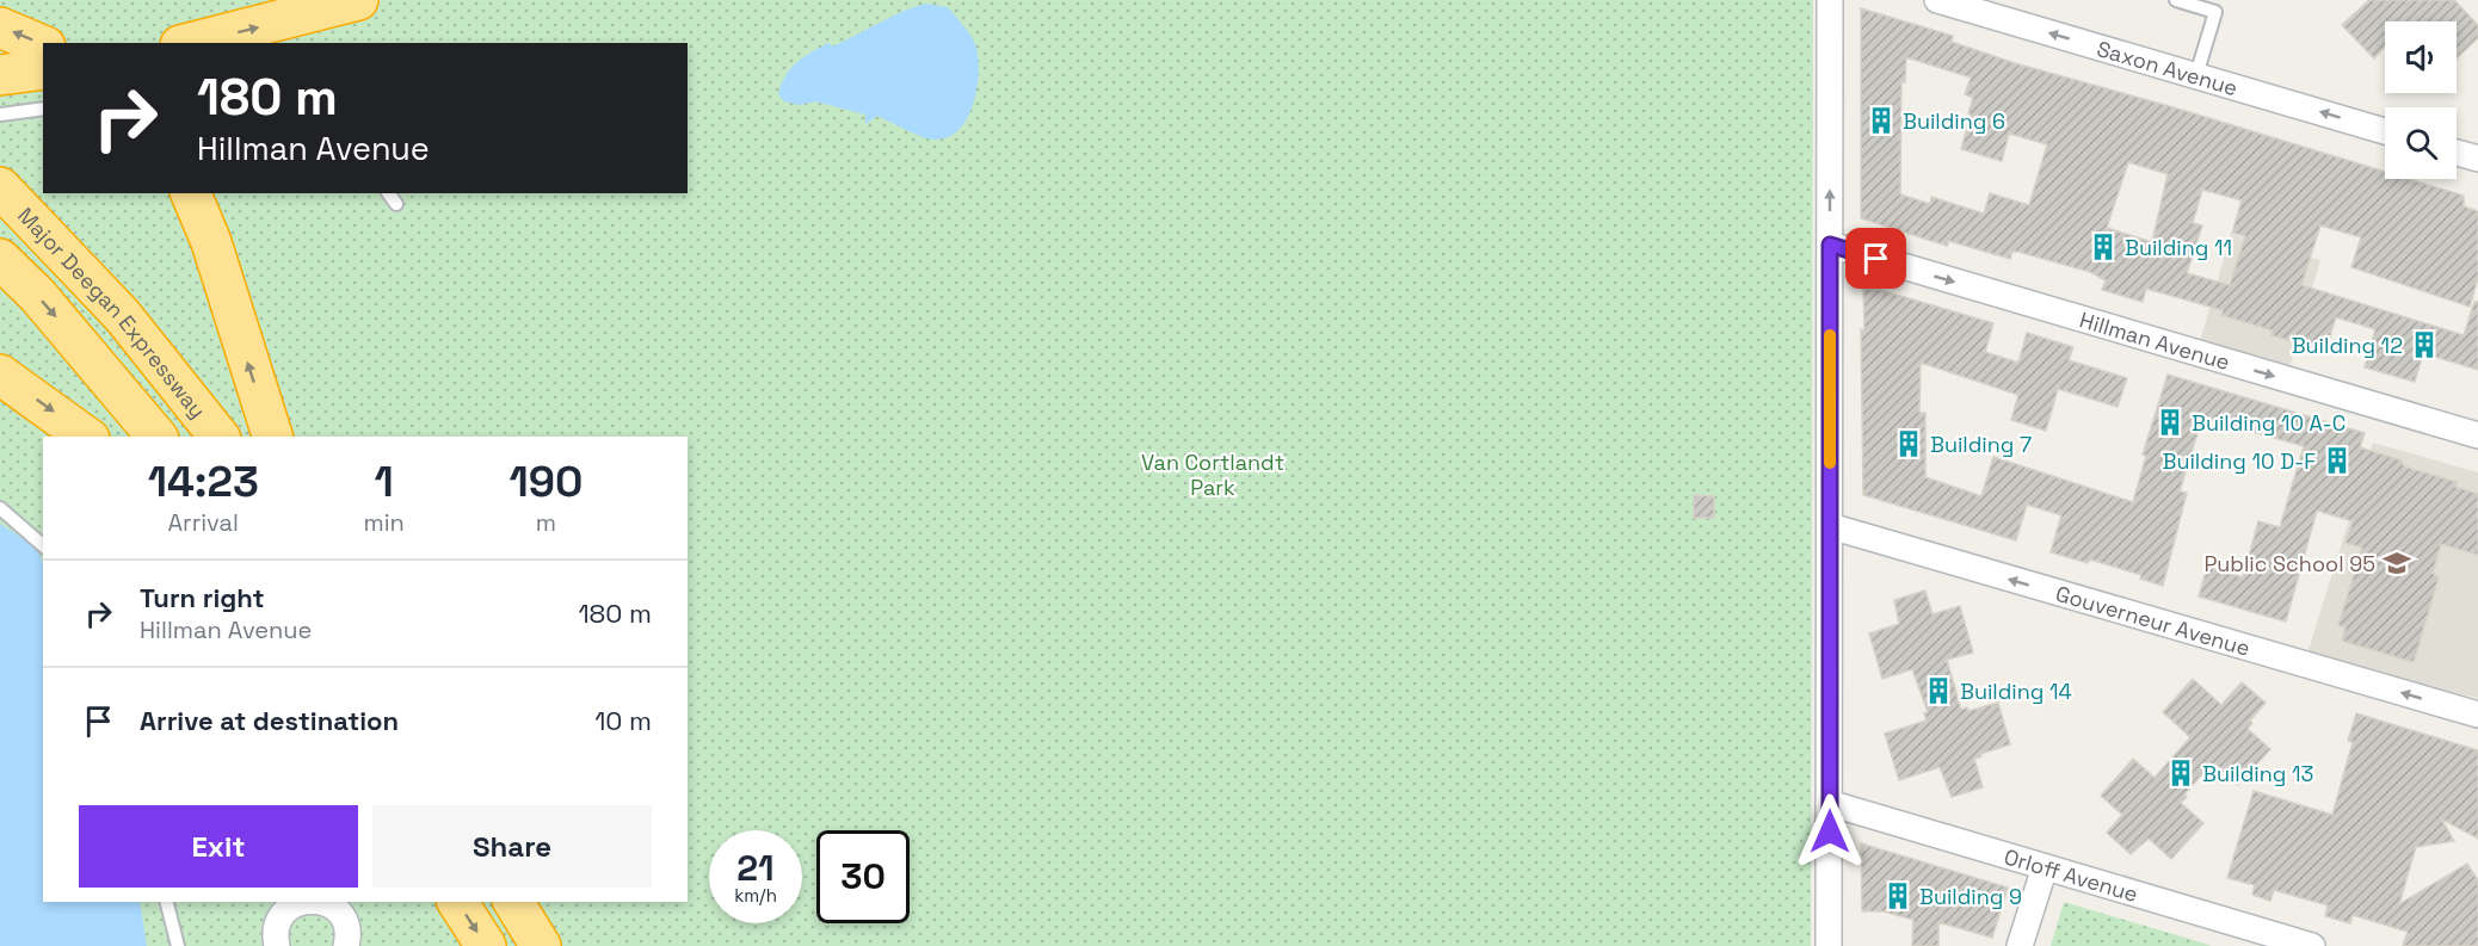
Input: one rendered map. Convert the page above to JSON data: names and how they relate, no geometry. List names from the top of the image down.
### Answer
{
  "streets": {
    "highway": ["Major Deegan Expressway"],
    "street": [
      "Saxon Avenue",
      "Hillman Avenue",
      "Gouverneur Avenue",
      "Orloff Avenue"
    ]
  },
  "one_way": ["Saxon Avenue", "Hillman Avenue", "Gouverneur Avenue"],
  "parks": ["Van Cortlandt Park"],
  "places": {
    "building": [
      "Building 6",
      "Building 11",
      "Building 12",
      "Building 10 A-C",
      "Building 7",
      "Building 10 D-F",
      "Building 14",
      "Building 13",
      "Building 9"
    ],
    "school or university": ["Public School 95"]
  },
  "page": {
    "turn": ["180 m", "Hillman Avenue"],
    "eta": [
      "14:23",
      "Arrival",
      "1",
      "min",
      "190",
      "m"
    ],
    "list": [
      {
        "name": "Turn right",
        "note": "Hillman Avenue",
        "value": "180 m"
      },
      {
        "name": "Arrive at destination",
        "value": "10 m"
      }
    ],
    "buttons": ["Exit", "Share"],
    "speed": "21 km/h",
    "limit": "30"
  }
}
